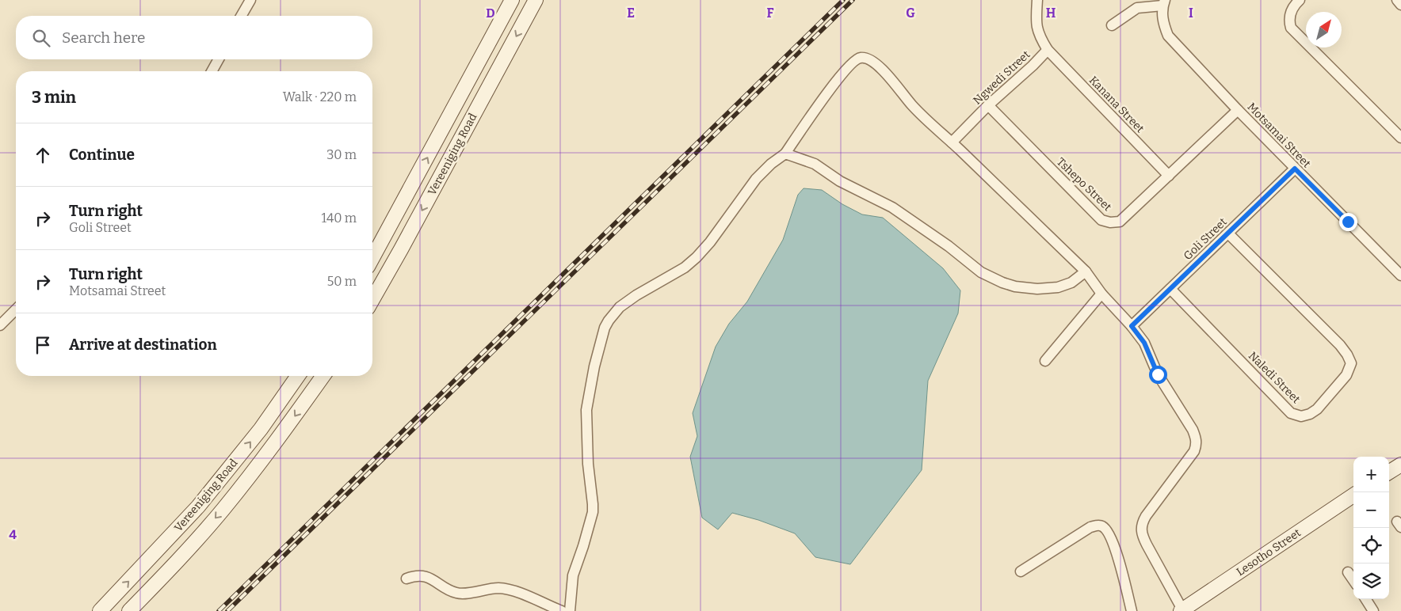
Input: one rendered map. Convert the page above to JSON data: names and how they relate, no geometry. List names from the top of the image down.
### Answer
{
  "streets": {
    "main road": ["Vereeniging Road", "Lesotho Street"],
    "street": [
      "Ngwedi Street",
      "Kanana Street",
      "Motsamai Street",
      "Tshepo Street",
      "Goli Street",
      "Naledi Street"
    ]
  },
  "crossings": [
    ["Ngwedi Street", "Kanana Street"],
    ["Ngwedi Street", "Tshepo Street"],
    ["Kanana Street", "Tshepo Street"],
    ["Motsamai Street", "Tshepo Street"],
    ["Motsamai Street", "Goli Street"],
    ["Goli Street", "Naledi Street"]
  ],
  "north": "top right",
  "page": {
    "search": "Search here",
    "heading": ["3 min", "Walk · 220 m"],
    "list": [
      ["Continue", "30 m"],
      ["Turn right", "Goli Street", "140 m"],
      ["Turn right", "Motsamai Street", "50 m"],
      "Arrive at destination"
    ],
    "map_buttons": ["+", "−"]
  },
  "grid": {
    "columns": [
      "D",
      "E",
      "F",
      "G",
      "H",
      "I"
    ],
    "rows": ["4"]
  }
}
